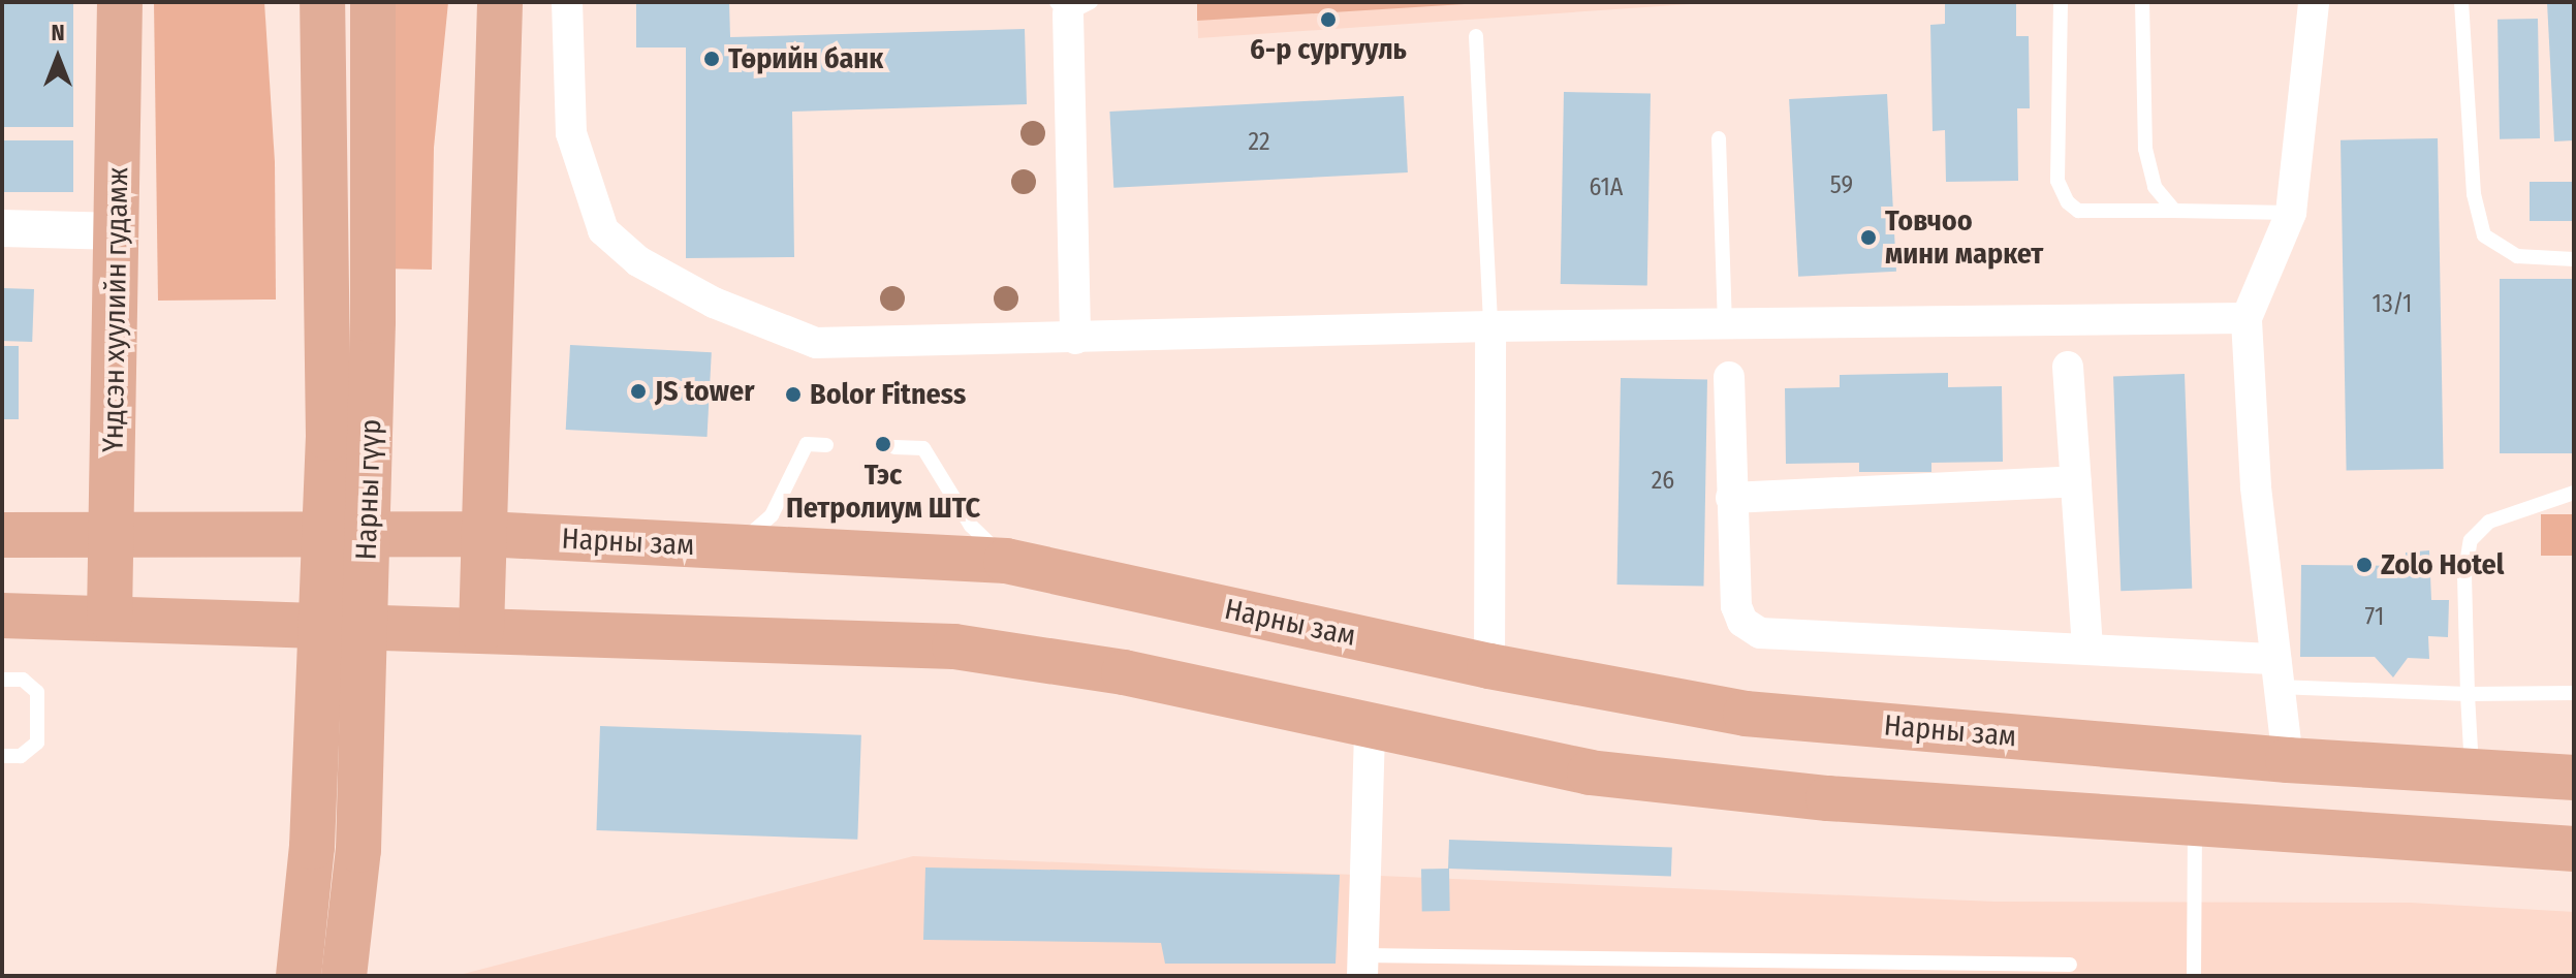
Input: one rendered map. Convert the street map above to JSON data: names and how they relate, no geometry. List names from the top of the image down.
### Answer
{
  "streets": {
    "main road": ["Үндсэн хуулийн гудамж", "Нарны гүүр", "Нарны зам"]
  },
  "crossings": [
    ["Үндсэн хуулийн гудамж", "Нарны зам"]
  ],
  "places": [
    "6-р сургууль",
    "Төрийн банк",
    "Товчоо мини маркет",
    "JS tower",
    "Bolor Fitness",
    "Тэс Петролиум ШТС",
    "Zolo Hotel"
  ],
  "house_numbers": [
    "22",
    "59",
    "61А",
    "13/1",
    "26",
    "71"
  ],
  "north": "top"
}
